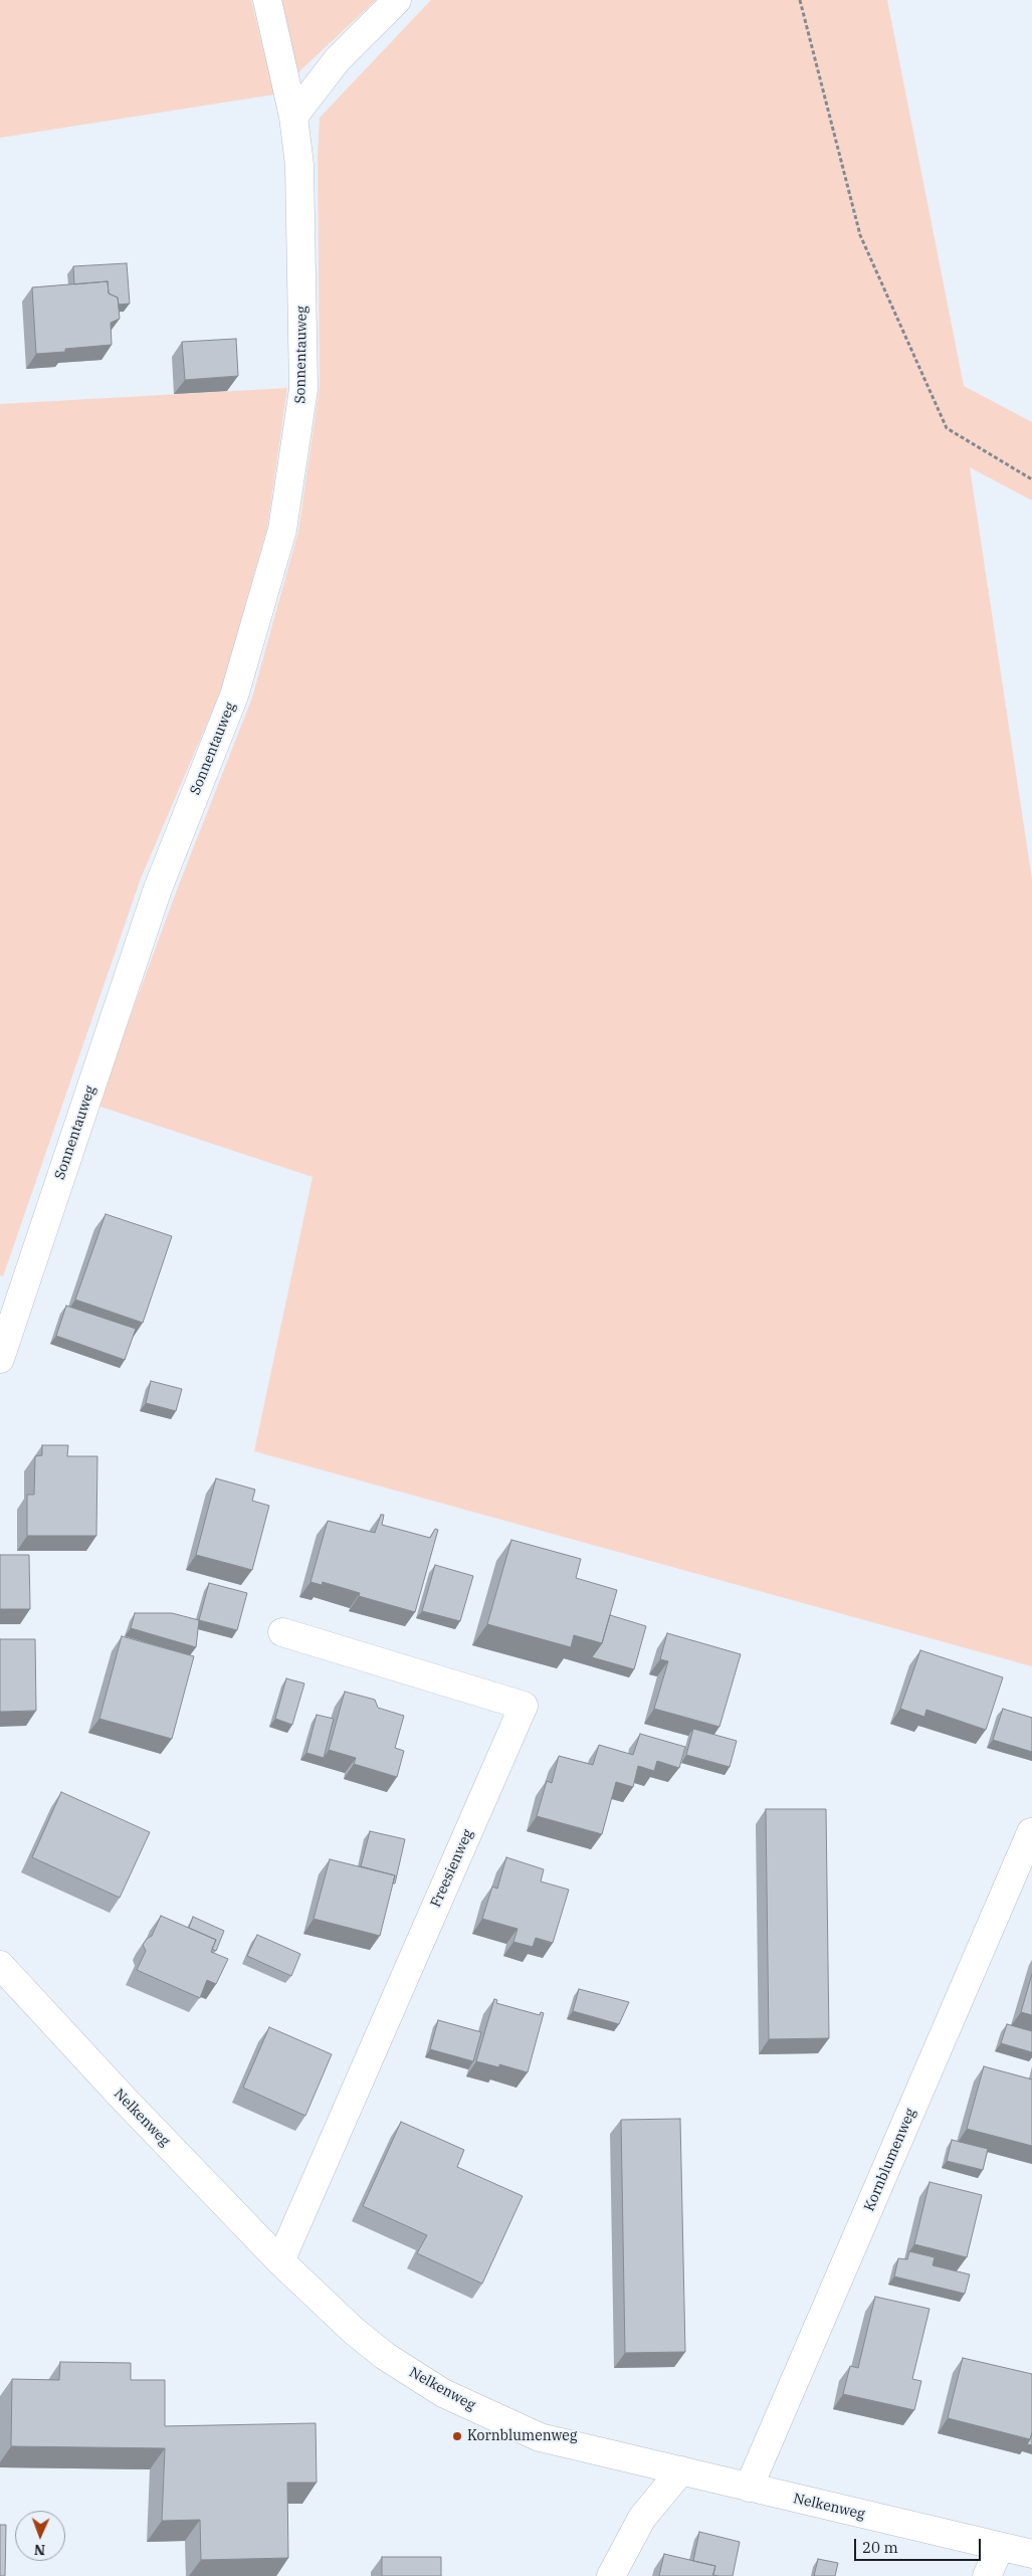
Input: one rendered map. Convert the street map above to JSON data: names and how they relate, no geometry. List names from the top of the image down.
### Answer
{
  "streets": {
    "street": [
      "Sonnentauweg",
      "Freesienweg",
      "Nelkenweg",
      "Kornblumenweg"
    ]
  },
  "crossings": [
    ["Freesienweg", "Nelkenweg"],
    ["Nelkenweg", "Kornblumenweg"]
  ],
  "places": ["Kornblumenweg"],
  "scale_bar": "20 m",
  "north": "bottom"
}
